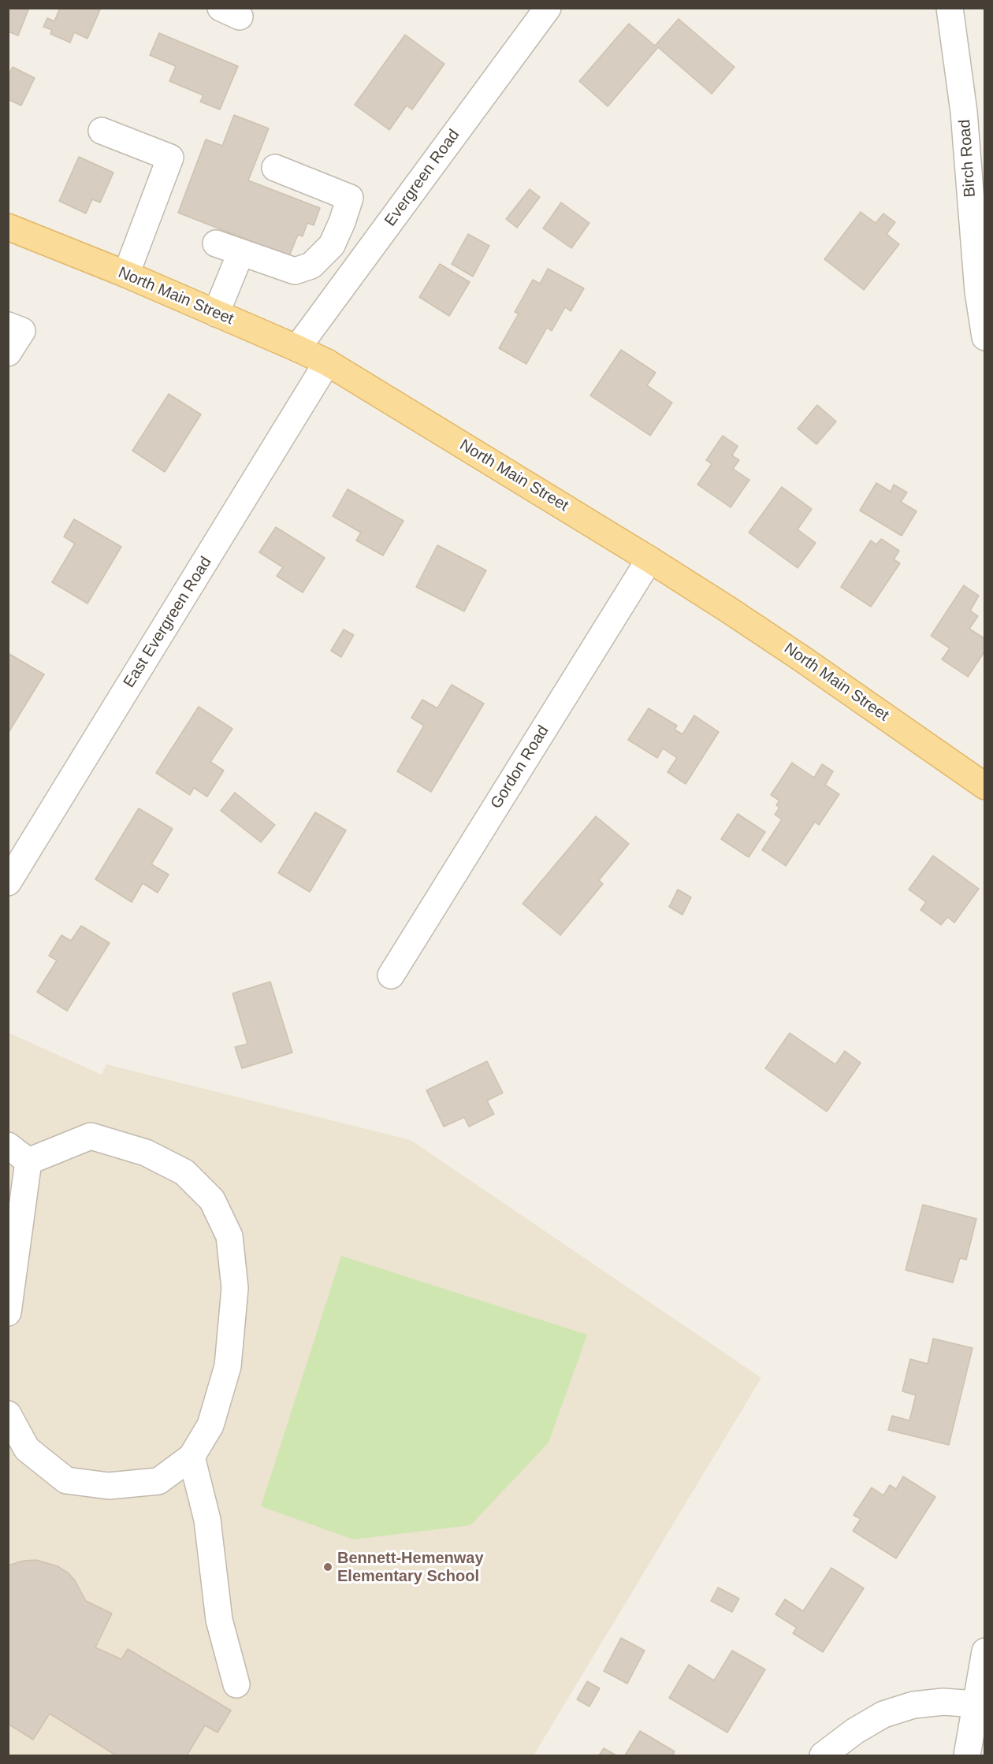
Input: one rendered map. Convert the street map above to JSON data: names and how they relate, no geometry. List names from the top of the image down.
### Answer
{
  "streets": {
    "main road": ["North Main Street"],
    "street": [
      "Birch Road",
      "Evergreen Road",
      "East Evergreen Road",
      "Gordon Road"
    ]
  },
  "crossings": [
    ["Evergreen Road", "North Main Street"],
    ["North Main Street", "East Evergreen Road"],
    ["North Main Street", "Gordon Road"]
  ],
  "places": ["Bennett-Hemenway Elementary School"]
}
